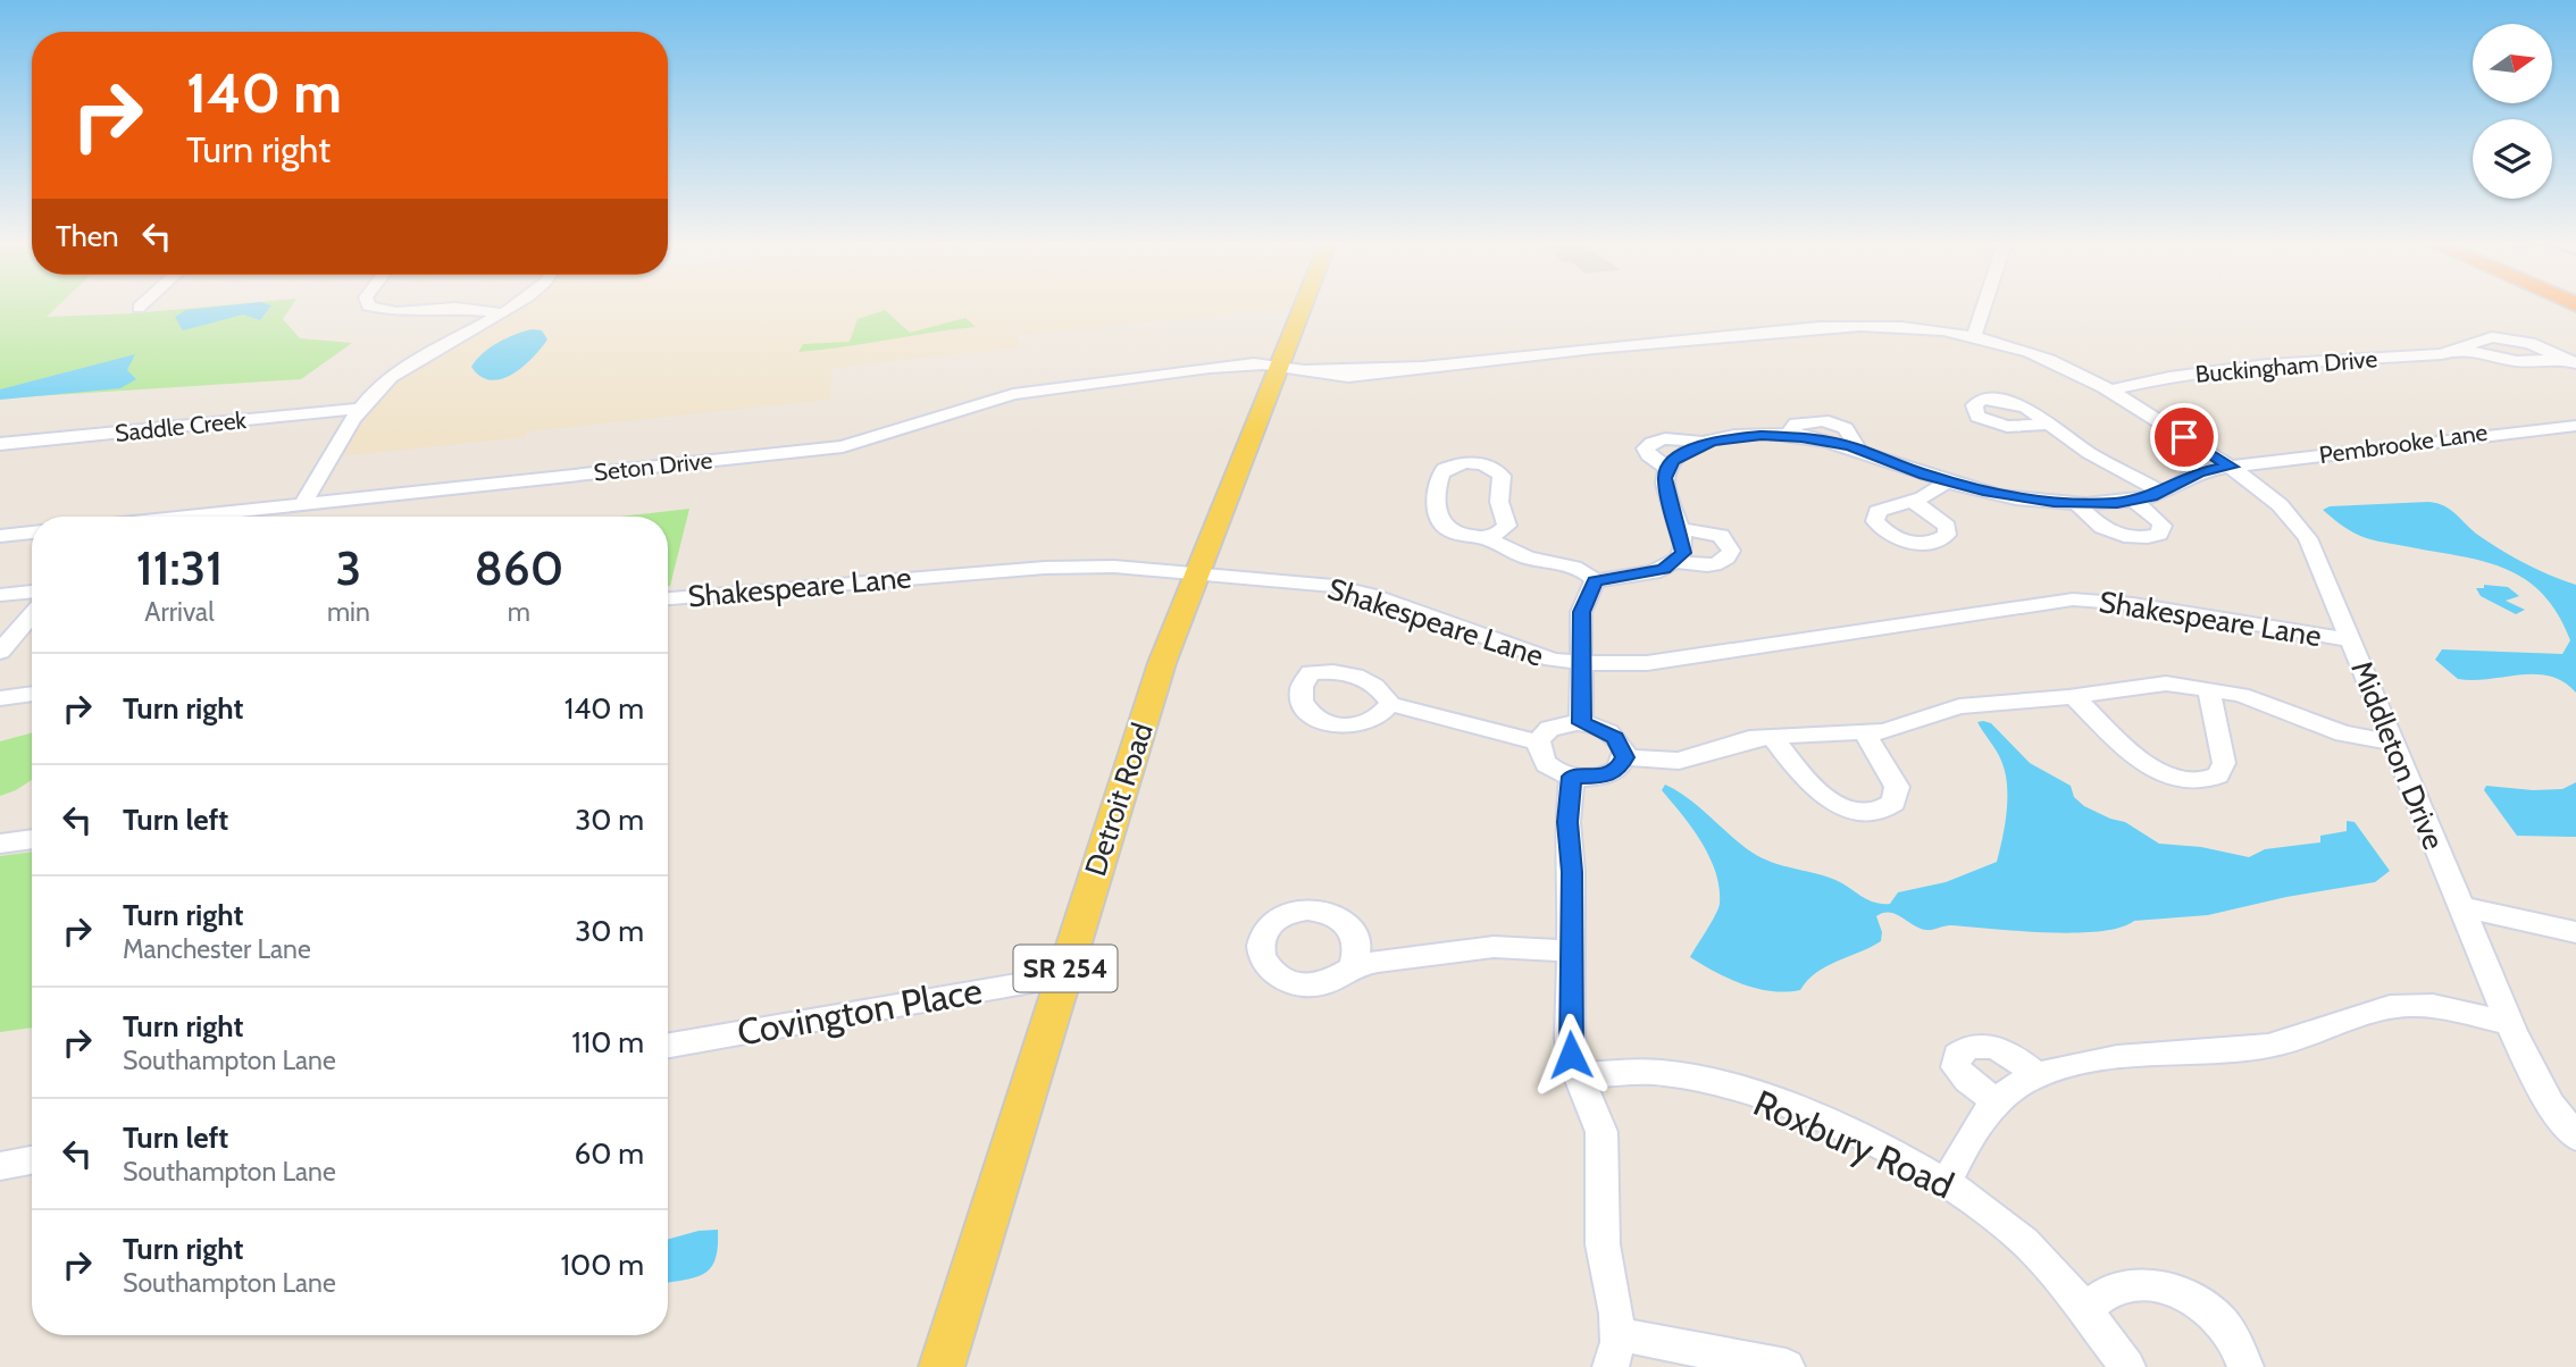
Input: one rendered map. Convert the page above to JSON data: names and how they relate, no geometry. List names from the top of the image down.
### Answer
{
  "streets": {
    "main road": ["Detroit Road", "SR 254"],
    "street": [
      "Buckingham Drive",
      "Saddle Creek",
      "Pembrooke Lane",
      "Seton Drive",
      "Shakespeare Lane",
      "Middleton Drive",
      "Covington Place",
      "Roxbury Road"
    ]
  },
  "crossings": [
    ["Buckingham Drive", "Middleton Drive"],
    ["Pembrooke Lane", "Middleton Drive"],
    ["Seton Drive", "Middleton Drive"],
    ["Seton Drive", "Detroit Road"],
    ["Shakespeare Lane", "Middleton Drive"],
    ["Shakespeare Lane", "Detroit Road"],
    ["Middleton Drive", "Detroit Road"],
    ["Detroit Road", "Covington Place"]
  ],
  "north": "right",
  "page": {
    "turn": ["140 m", "Turn right"],
    "then": "Then",
    "eta": [
      "11:31",
      "Arrival",
      "3",
      "min",
      "860",
      "m"
    ],
    "list": [
      {
        "name": "Turn right",
        "value": "140 m"
      },
      {
        "name": "Turn left",
        "value": "30 m"
      },
      {
        "name": "Turn right",
        "note": "Manchester Lane",
        "value": "30 m"
      },
      {
        "name": "Turn right",
        "note": "Southampton Lane",
        "value": "110 m"
      },
      {
        "name": "Turn left",
        "note": "Southampton Lane",
        "value": "60 m"
      },
      {
        "name": "Turn right",
        "note": "Southampton Lane",
        "value": "100 m"
      }
    ]
  }
}
